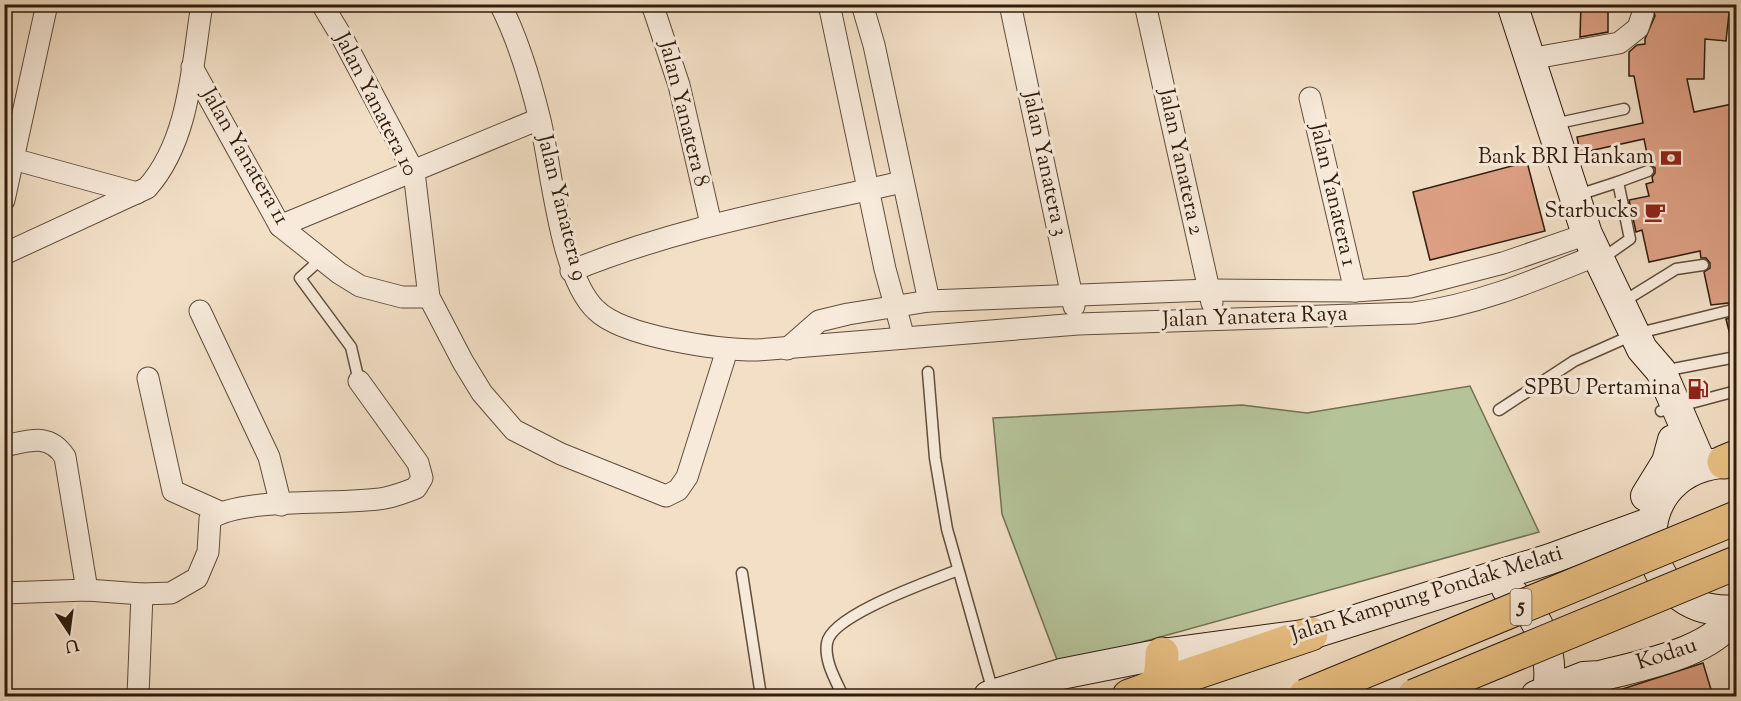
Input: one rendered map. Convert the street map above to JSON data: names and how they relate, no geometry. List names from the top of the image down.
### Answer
{
  "streets": {
    "highway": ["5"],
    "main road": ["Jalan Kampung Pondak Melati", "Kodau"],
    "street": [
      "Jalan Yanatera 10",
      "Jalan Yanatera 8",
      "Jalan Yanatera 11",
      "Jalan Yanatera 2",
      "Jalan Yanatera 3",
      "Jalan Yanatera 1",
      "Jalan Yanatera 9",
      "Jalan Yanatera Raya"
    ]
  },
  "crossings": [
    ["Jalan Yanatera 10", "Jalan Yanatera 11"],
    ["Jalan Yanatera 10", "Jalan Yanatera 9"],
    ["Jalan Yanatera 10", "Jalan Yanatera Raya"],
    ["Jalan Yanatera 2", "Jalan Yanatera Raya"],
    ["Jalan Yanatera 3", "Jalan Yanatera Raya"],
    ["Jalan Yanatera 1", "Jalan Yanatera Raya"],
    ["Jalan Yanatera 9", "Jalan Yanatera Raya"]
  ],
  "places": {
    "bank": ["Bank BRI Hankam"],
    "cafe": ["Starbucks"],
    "fuel station": ["SPBU Pertamina"]
  },
  "north": "bottom"
}
